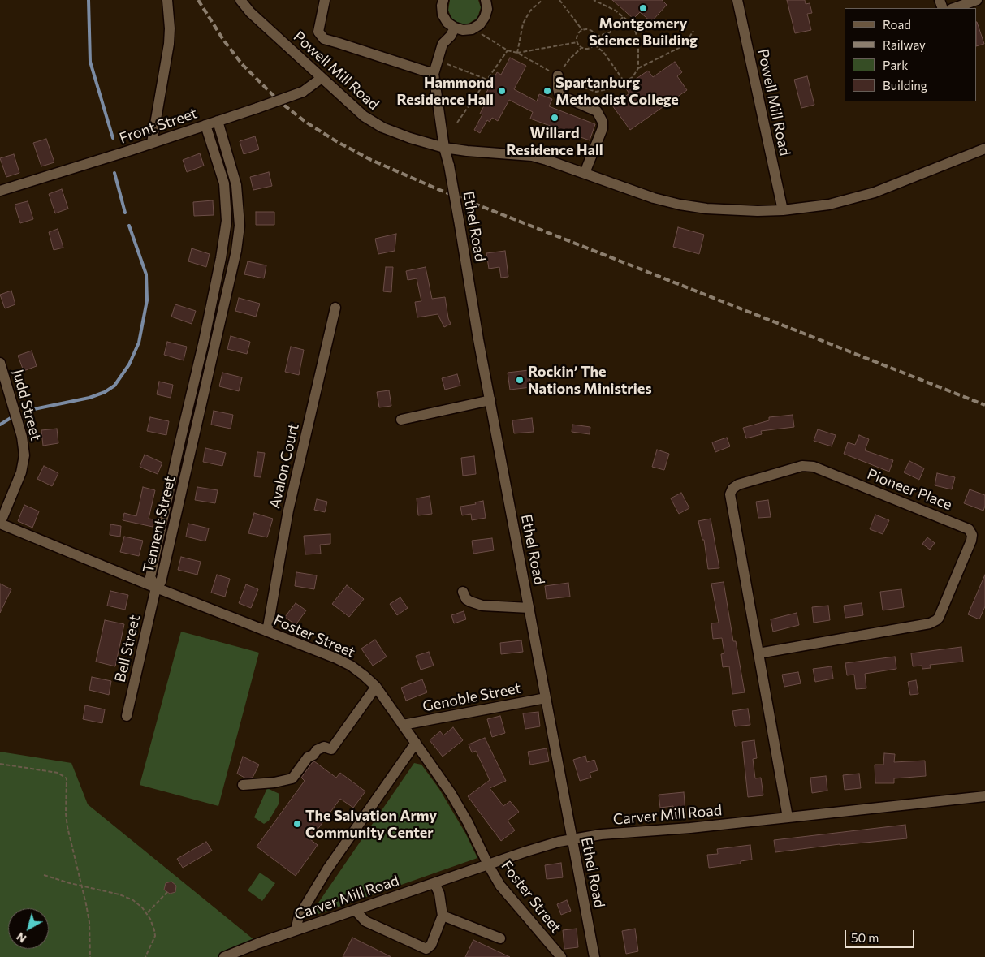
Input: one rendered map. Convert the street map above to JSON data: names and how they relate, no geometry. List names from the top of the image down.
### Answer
{
  "streets": {
    "street": [
      "Powell Mill Road",
      "Front Street",
      "Ethel Road",
      "Judd Street",
      "Avalon Court",
      "Pioneer Place",
      "Tennent Street",
      "Foster Street",
      "Bell Street",
      "Genoble Street",
      "Carver Mill Road"
    ]
  },
  "crossings": [
    ["Powell Mill Road", "Front Street"],
    ["Powell Mill Road", "Ethel Road"],
    ["Front Street", "Tennent Street"],
    ["Ethel Road", "Genoble Street"],
    ["Ethel Road", "Carver Mill Road"],
    ["Judd Street", "Foster Street"],
    ["Avalon Court", "Foster Street"],
    ["Pioneer Place", "Carver Mill Road"],
    ["Tennent Street", "Foster Street"],
    ["Tennent Street", "Bell Street"],
    ["Foster Street", "Bell Street"],
    ["Foster Street", "Genoble Street"],
    ["Foster Street", "Carver Mill Road"]
  ],
  "places": [
    "Montgomery Science Building",
    "Hammond Residence Hall",
    "Spartanburg Methodist College",
    "Willard Residence Hall",
    "Rockin’ The Nations Ministries",
    "The Salvation Army Community Center"
  ],
  "legend": [
    "Road",
    "Railway",
    "Park",
    "Building"
  ],
  "scale_bar": "50 m",
  "north": "bottom left"
}
